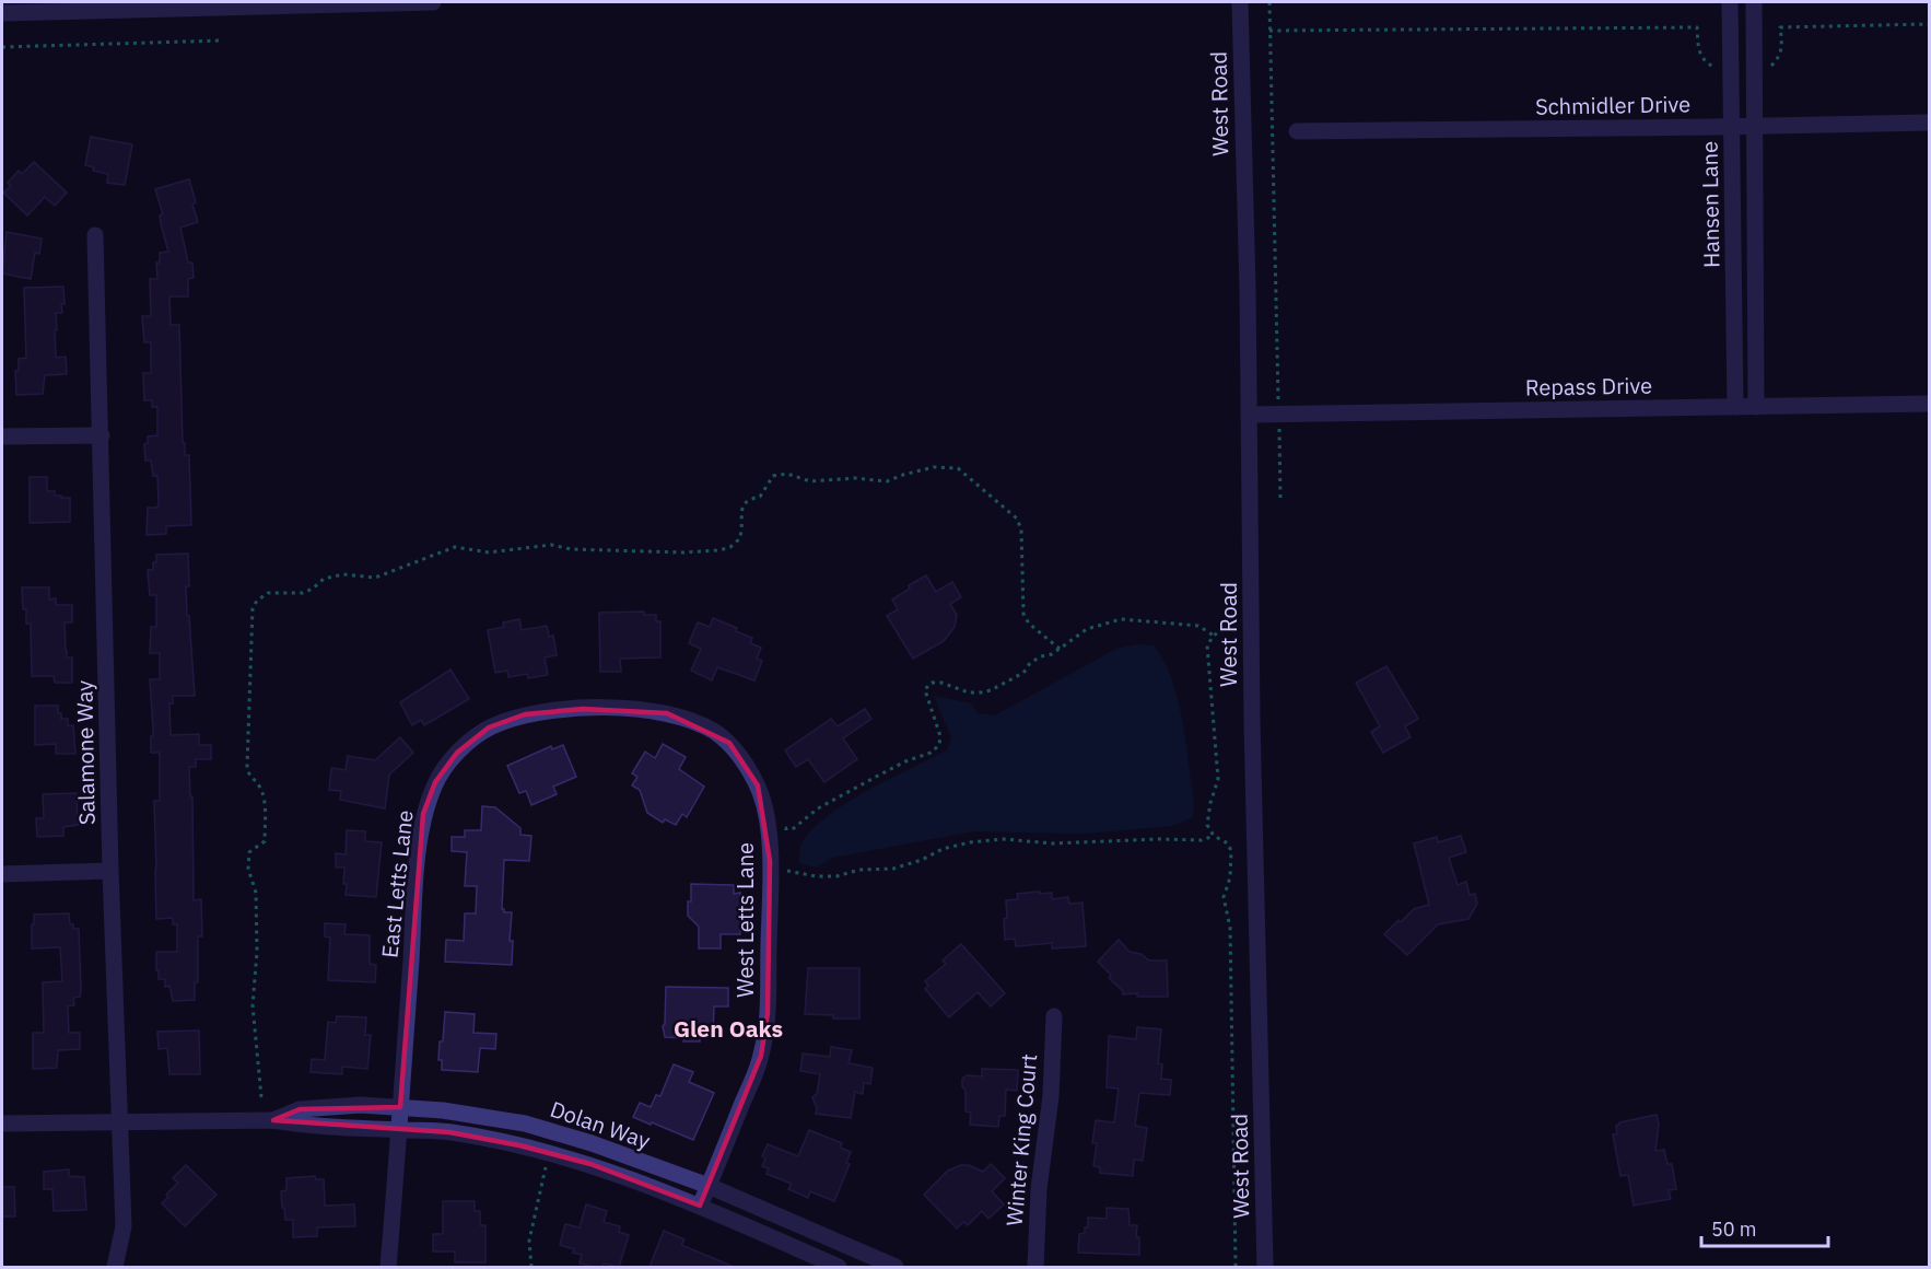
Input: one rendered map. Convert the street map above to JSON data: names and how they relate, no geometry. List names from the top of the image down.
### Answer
{
  "streets": {
    "street": [
      "West Road",
      "Schmidler Drive",
      "Hansen Lane",
      "Repass Drive",
      "Salamone Way",
      "East Letts Lane",
      "West Letts Lane",
      "Dolan Way",
      "Winter King Court"
    ]
  },
  "crossings": [
    ["West Road", "Repass Drive"],
    ["Schmidler Drive", "Hansen Lane"],
    ["Hansen Lane", "Repass Drive"],
    ["Salamone Way", "Dolan Way"],
    ["East Letts Lane", "West Letts Lane"],
    ["East Letts Lane", "Dolan Way"],
    ["West Letts Lane", "Dolan Way"]
  ],
  "districts": ["Glen Oaks"],
  "scale_bar": "50 m"
}
